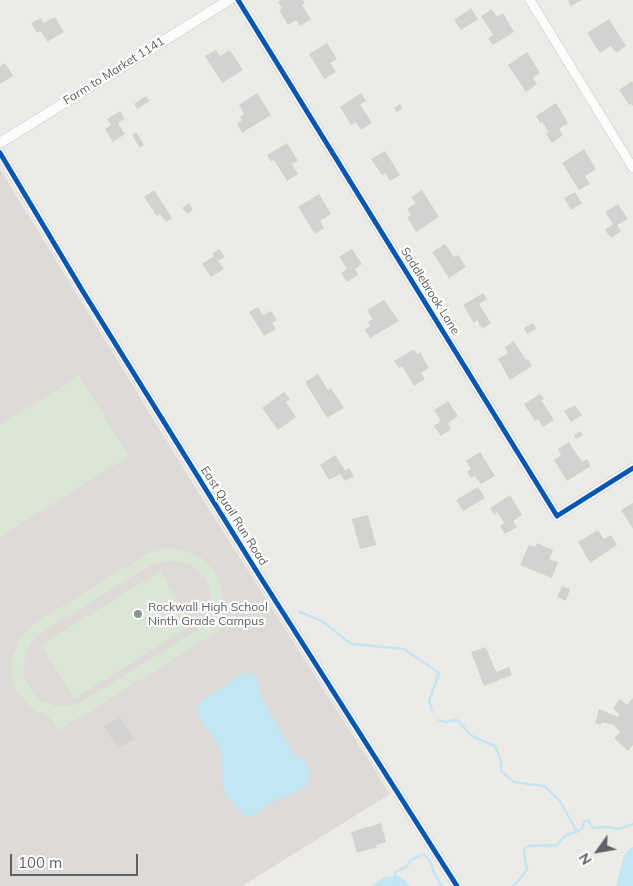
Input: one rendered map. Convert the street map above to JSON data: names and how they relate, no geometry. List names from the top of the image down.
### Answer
{
  "streets": {
    "street": ["Farm to Market 1141", "Saddlebrook Lane", "East Quail Run Road"]
  },
  "places": ["Rockwall High School Ninth Grade Campus"],
  "scale_bar": "100 m",
  "north": "bottom left"
}
